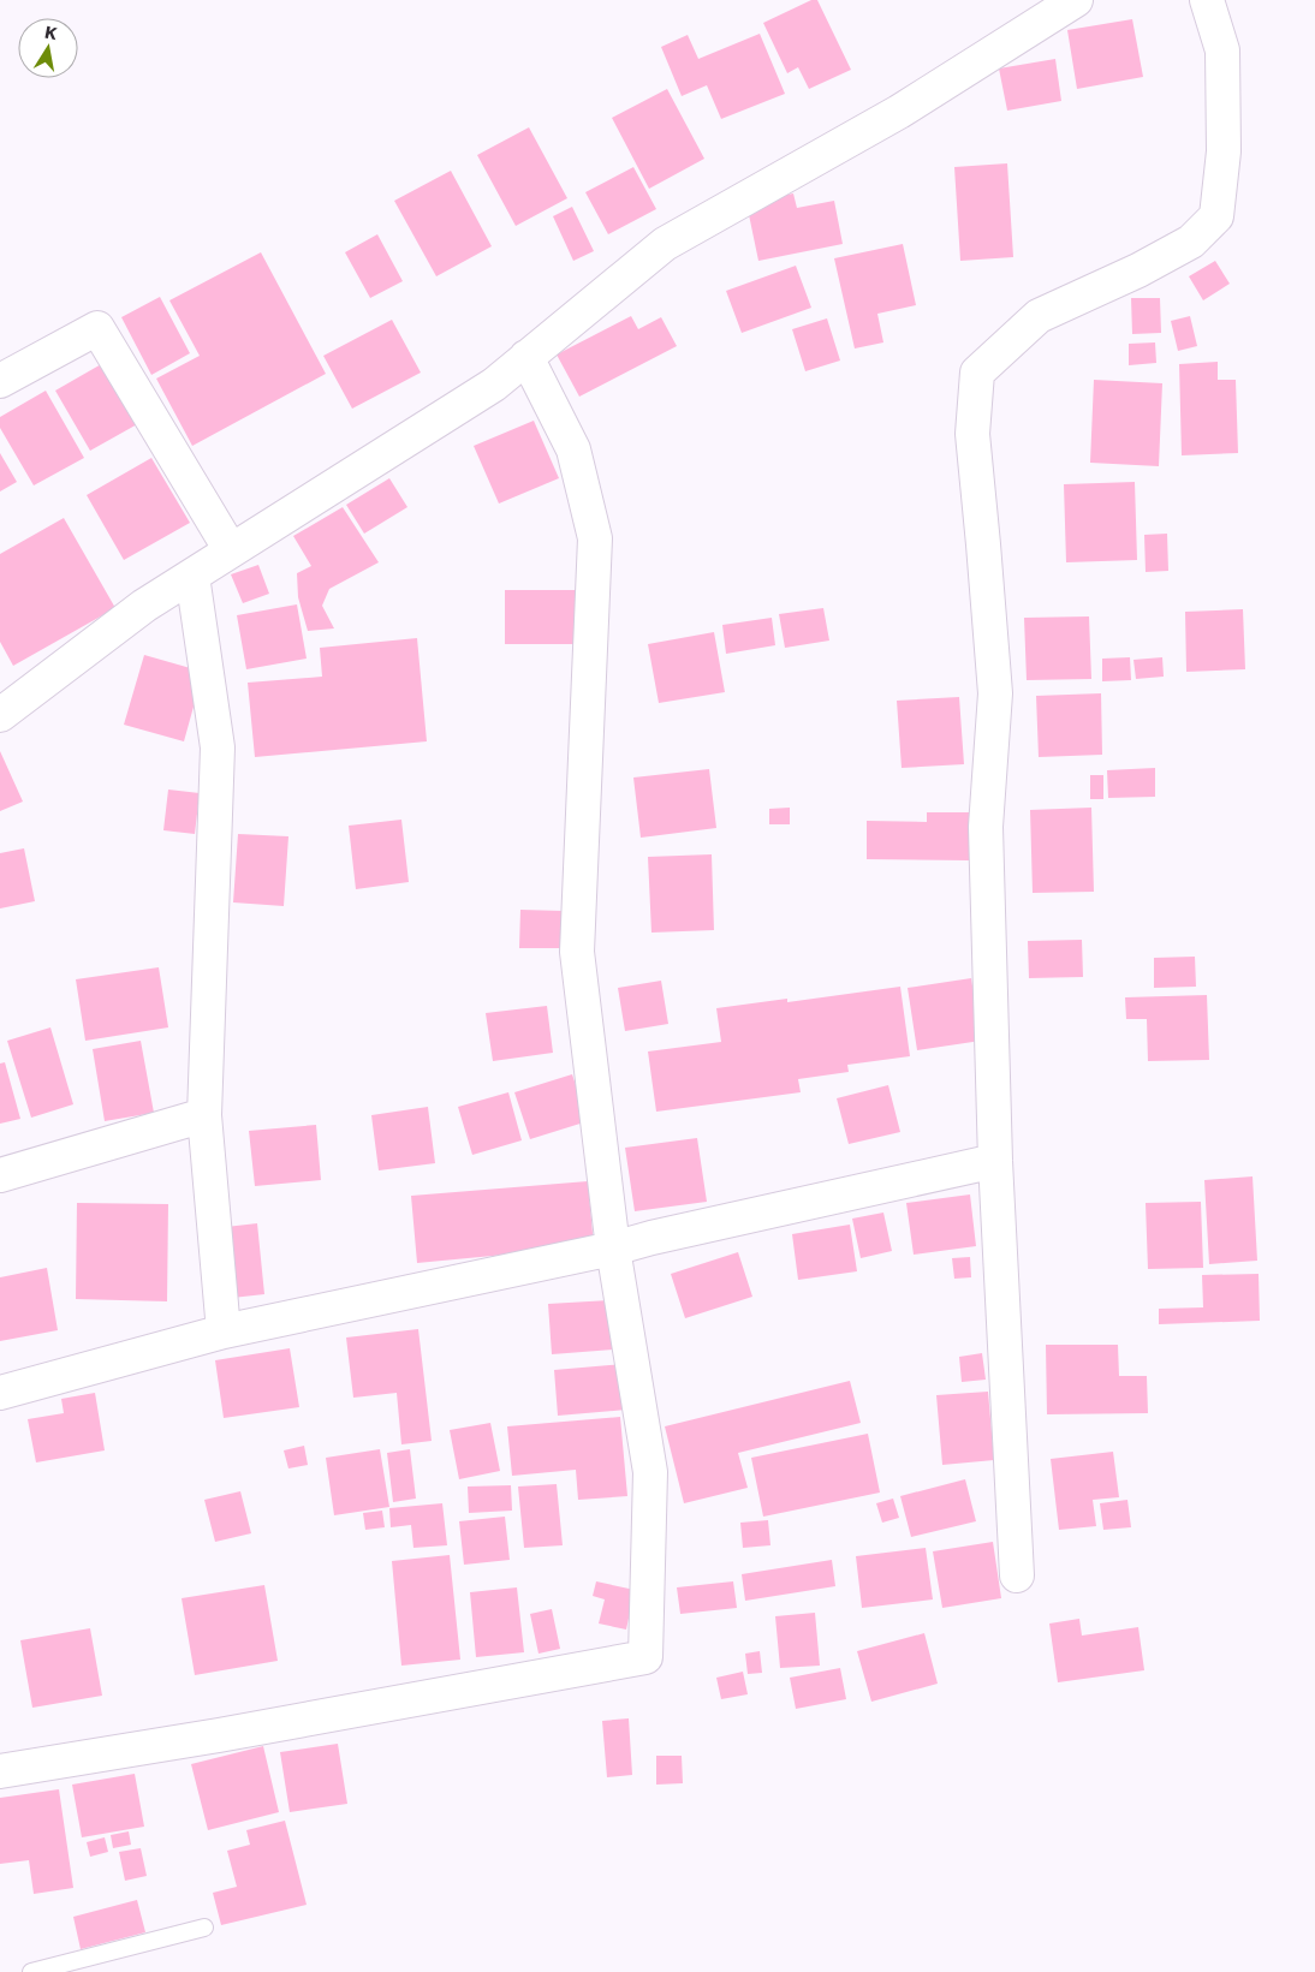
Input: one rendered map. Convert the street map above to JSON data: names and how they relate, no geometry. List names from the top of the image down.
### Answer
{
  "north": "top"
}
